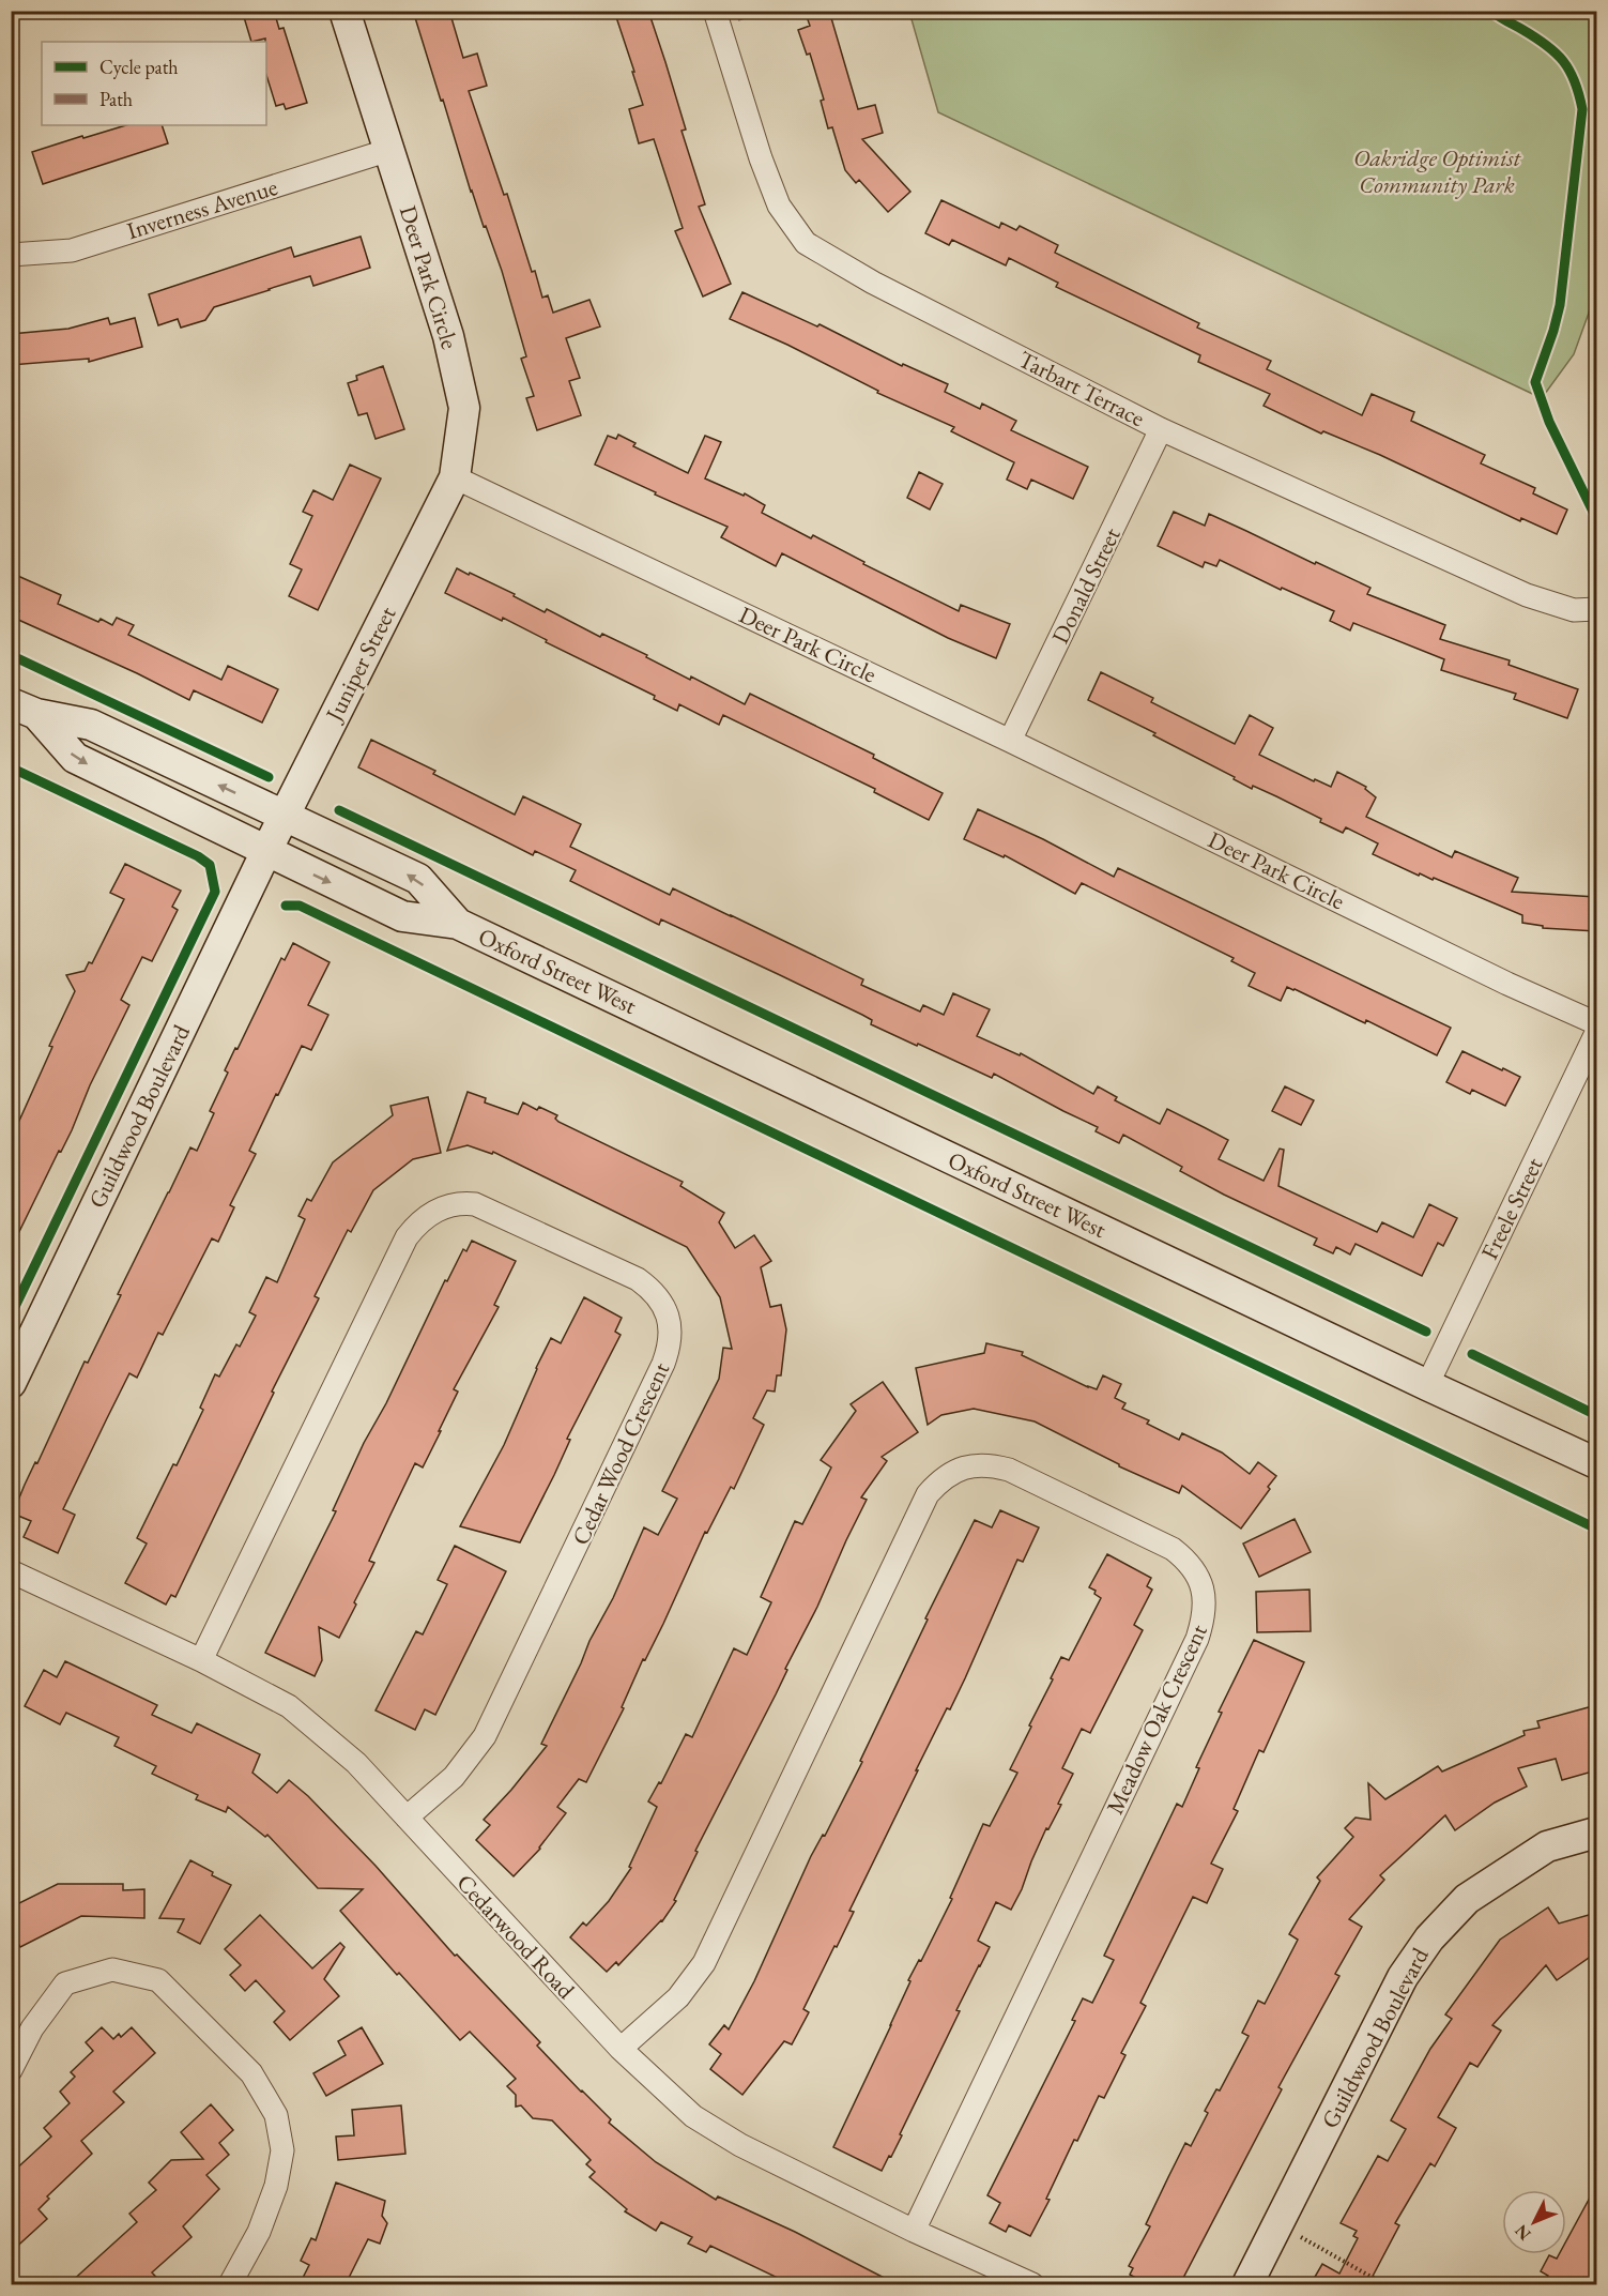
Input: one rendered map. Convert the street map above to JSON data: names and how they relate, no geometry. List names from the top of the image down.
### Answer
{
  "streets": {
    "main road": [
      "Deer Park Circle",
      "Juniper Street",
      "Oxford Street West",
      "Guildwood Boulevard"
    ],
    "street": [
      "Inverness Avenue",
      "Tarbart Terrace",
      "Donald Street",
      "Freele Street",
      "Cedar Wood Crescent",
      "Meadow Oak Crescent",
      "Cedarwood Road"
    ]
  },
  "crossings": [
    ["Inverness Avenue", "Deer Park Circle"],
    ["Deer Park Circle", "Donald Street"],
    ["Deer Park Circle", "Juniper Street"],
    ["Tarbart Terrace", "Donald Street"],
    ["Juniper Street", "Oxford Street West"],
    ["Juniper Street", "Guildwood Boulevard"],
    ["Oxford Street West", "Guildwood Boulevard"],
    ["Oxford Street West", "Freele Street"],
    ["Cedar Wood Crescent", "Cedarwood Road"],
    ["Meadow Oak Crescent", "Cedarwood Road"]
  ],
  "parks": ["Oakridge Optimist Community Park"],
  "legend": ["Cycle path", "Path"],
  "north": "bottom left"
}
